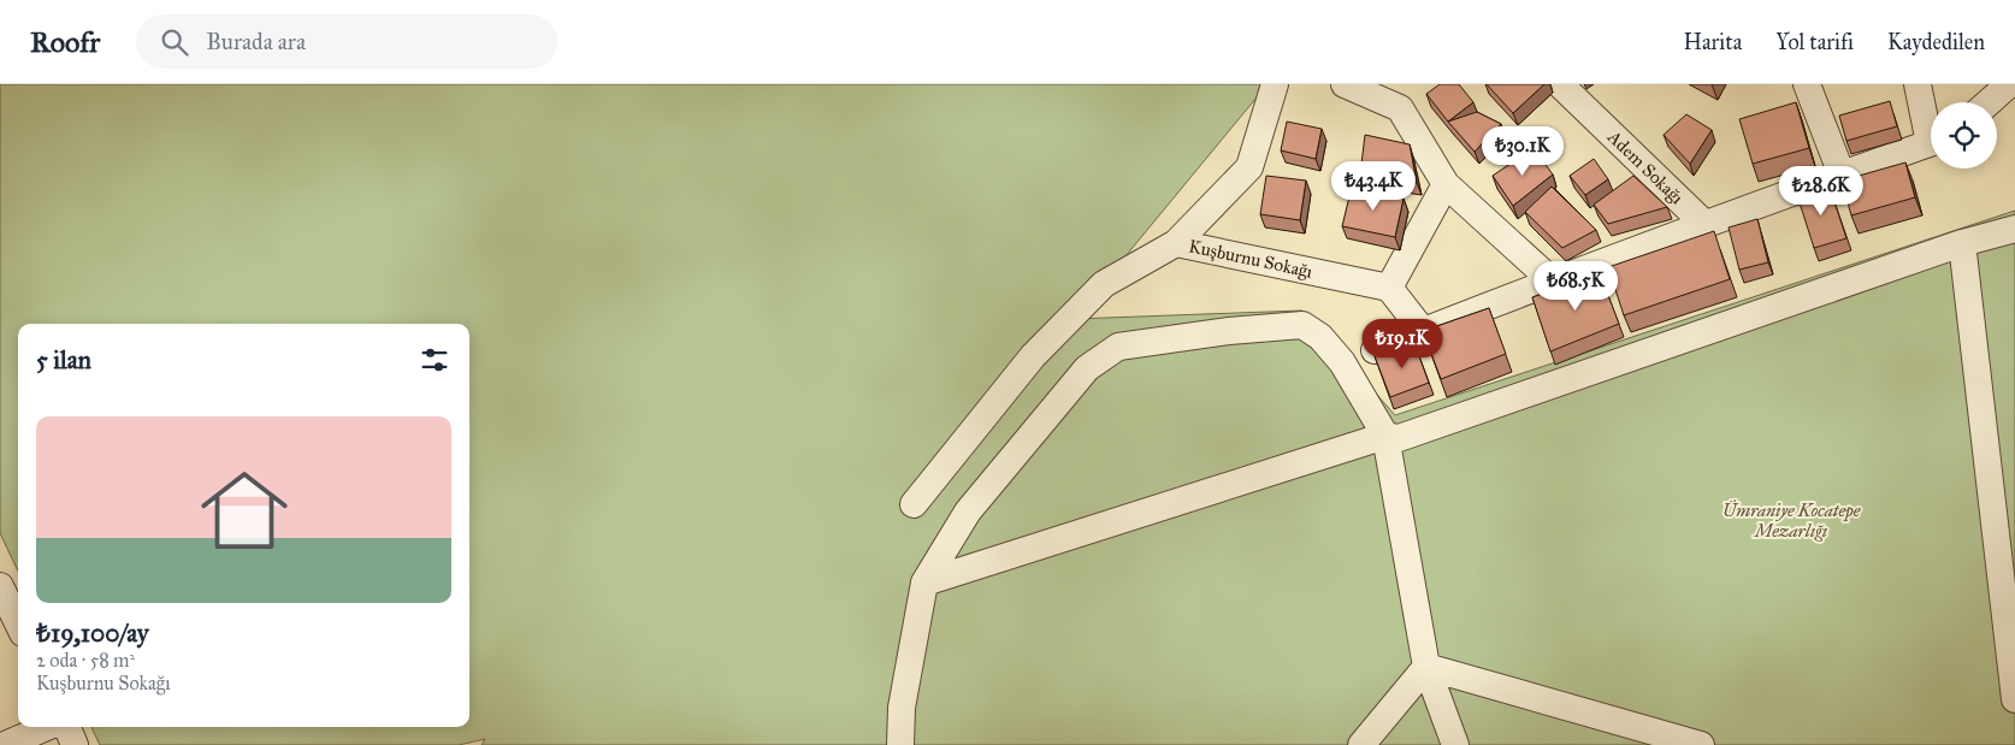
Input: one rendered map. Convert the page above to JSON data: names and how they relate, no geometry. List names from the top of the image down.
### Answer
{
  "streets": {
    "street": ["Adem Sokağı", "Kuşburnu Sokağı"]
  },
  "parks": ["Ümraniye Kocatepe Mezarlığı"],
  "page": {
    "header": "Roofr",
    "search": "Burada ara",
    "nav": ["Harita", "Yol tarifi", "Kaydedilen"],
    "price": [
      "₺30.1K",
      "₺43.4K",
      "₺28.6K",
      "₺68.5K",
      "₺19.1K"
    ],
    "heading": "5 ilan",
    "list": [
      {
        "name": "₺19,100/ay",
        "note": "2 oda · 58 m² · Kuşburnu Sokağı"
      }
    ]
  }
}
